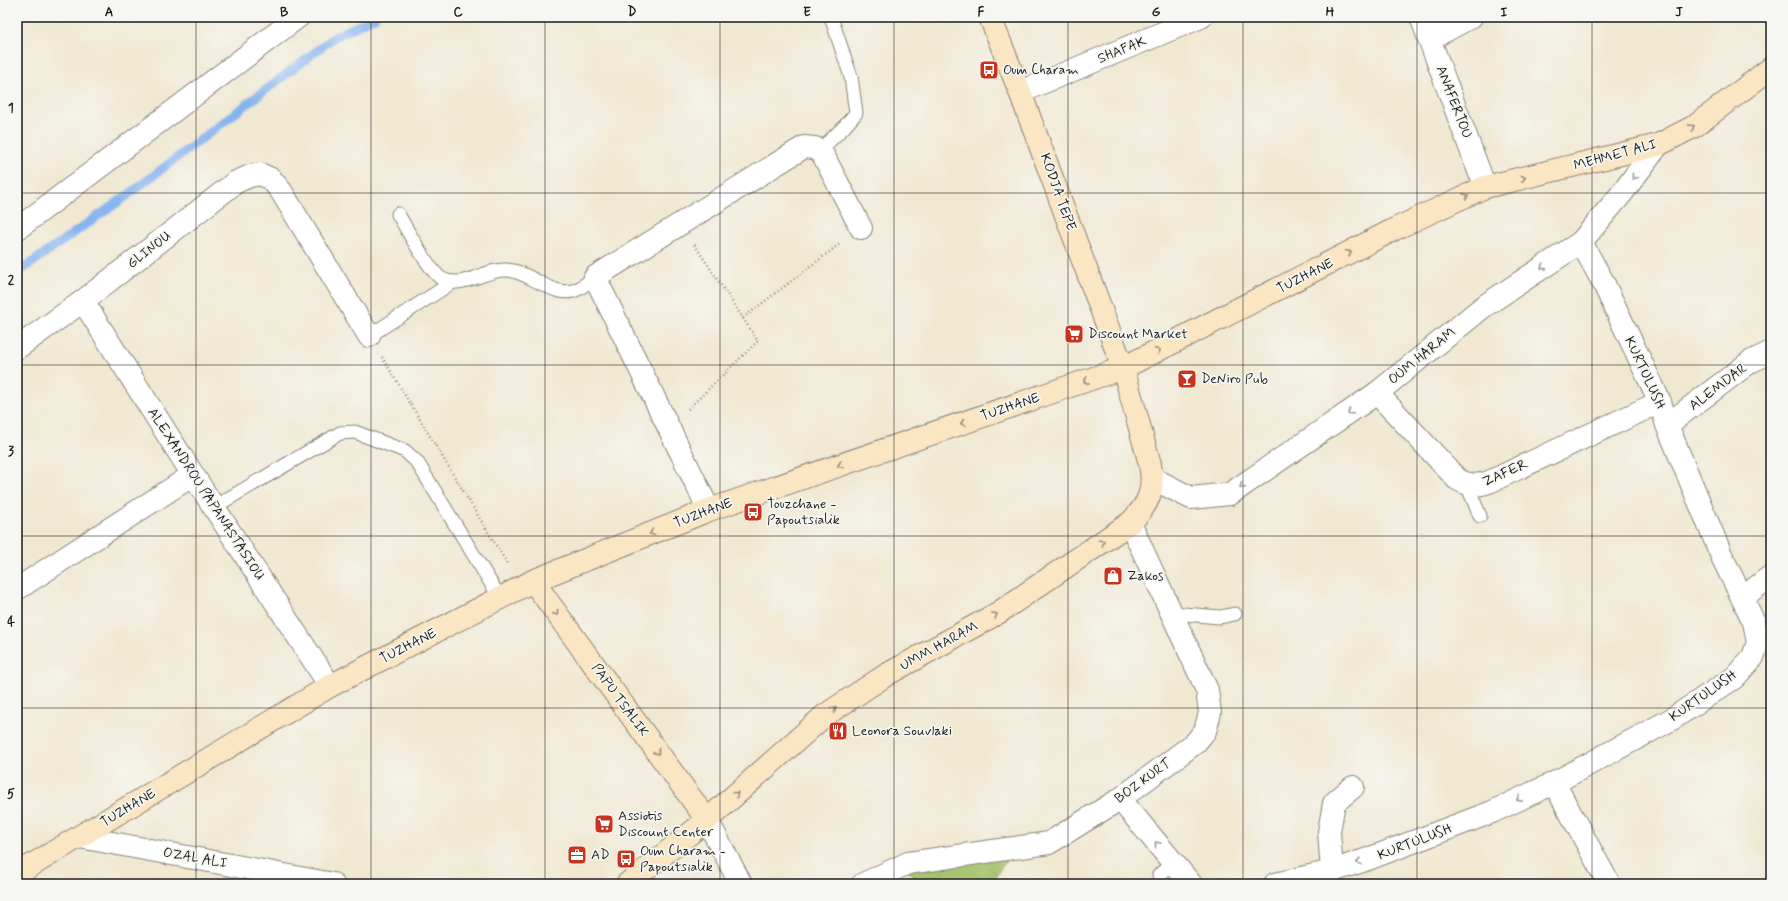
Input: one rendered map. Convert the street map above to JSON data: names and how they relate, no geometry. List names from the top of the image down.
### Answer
{
  "streets": {
    "street": [
      "SHAFAK",
      "ANAFERTOU",
      "MEHMET ALI",
      "KODJA TEPE",
      "GLINOU",
      "TUZHANE",
      "OUM HARAM",
      "KURTULUSH",
      "ALEMDAR",
      "ZAFER",
      "ALEXANDROU PAPANASTASIOU",
      "UMM HARAM",
      "PAPU TSALIK",
      "BOZ KURT",
      "OZAL ALI"
    ]
  },
  "crossings": [
    ["SHAFAK", "KODJA TEPE"],
    ["ANAFERTOU", "MEHMET ALI"],
    ["ANAFERTOU", "TUZHANE"],
    ["MEHMET ALI", "TUZHANE"],
    ["MEHMET ALI", "OUM HARAM"],
    ["KODJA TEPE", "TUZHANE"],
    ["KODJA TEPE", "UMM HARAM"],
    ["GLINOU", "ALEXANDROU PAPANASTASIOU"],
    ["TUZHANE", "ALEXANDROU PAPANASTASIOU"],
    ["TUZHANE", "UMM HARAM"],
    ["TUZHANE", "PAPU TSALIK"],
    ["TUZHANE", "OZAL ALI"],
    ["OUM HARAM", "KURTULUSH"],
    ["OUM HARAM", "ZAFER"],
    ["OUM HARAM", "UMM HARAM"],
    ["KURTULUSH", "ALEMDAR"],
    ["KURTULUSH", "ZAFER"],
    ["UMM HARAM", "PAPU TSALIK"],
    ["UMM HARAM", "BOZ KURT"]
  ],
  "one_way": [
    "MEHMET ALI",
    "OUM HARAM",
    "UMM HARAM",
    "PAPU TSALIK"
  ],
  "places": {
    "bus stop": ["Oum Charam", "Touzchane - Papoutsialik", "Oum Charam - Papoutsialik"],
    "supermarket": ["Discount Market", "Assiotis Discount Center"],
    "bar": ["DeNiro Pub"],
    "shop": ["Zakos"],
    "restaurant": ["Leonora Souvlaki"],
    "office": ["AD"]
  },
  "grid": {
    "columns": [
      "A",
      "B",
      "C",
      "D",
      "E",
      "F",
      "G",
      "H",
      "I",
      "J"
    ],
    "rows": [
      "1",
      "2",
      "3",
      "4",
      "5"
    ]
  }
}
